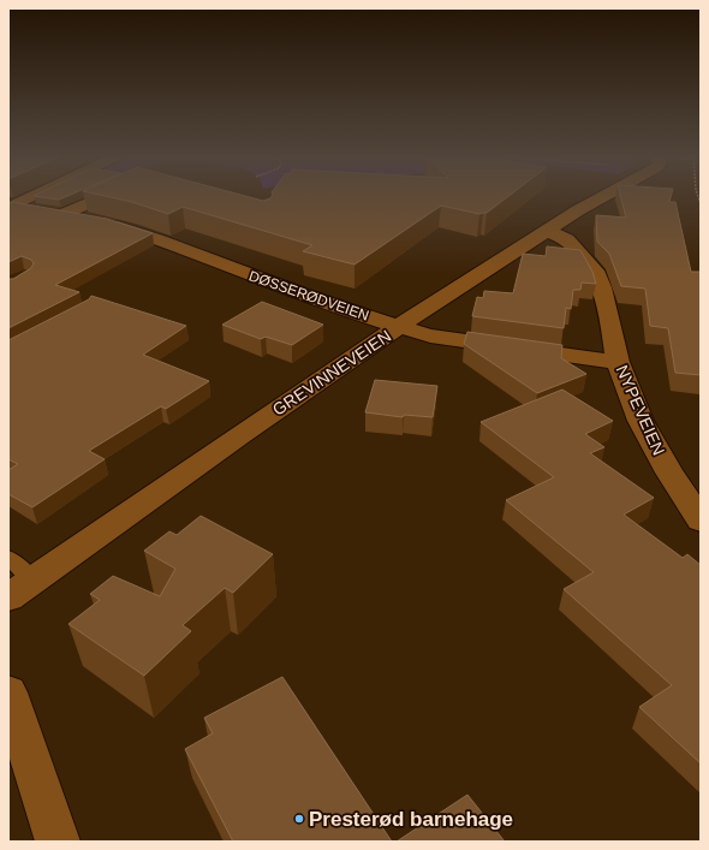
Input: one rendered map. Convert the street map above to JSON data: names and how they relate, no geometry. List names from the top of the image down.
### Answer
{
  "streets": {
    "street": ["DØSSERØDVEIEN", "GREVINNEVEIEN", "NYPEVEIEN"]
  },
  "crossings": [
    ["DØSSERØDVEIEN", "GREVINNEVEIEN"],
    ["DØSSERØDVEIEN", "NYPEVEIEN"],
    ["GREVINNEVEIEN", "NYPEVEIEN"]
  ],
  "places": ["Presterød barnehage"]
}
